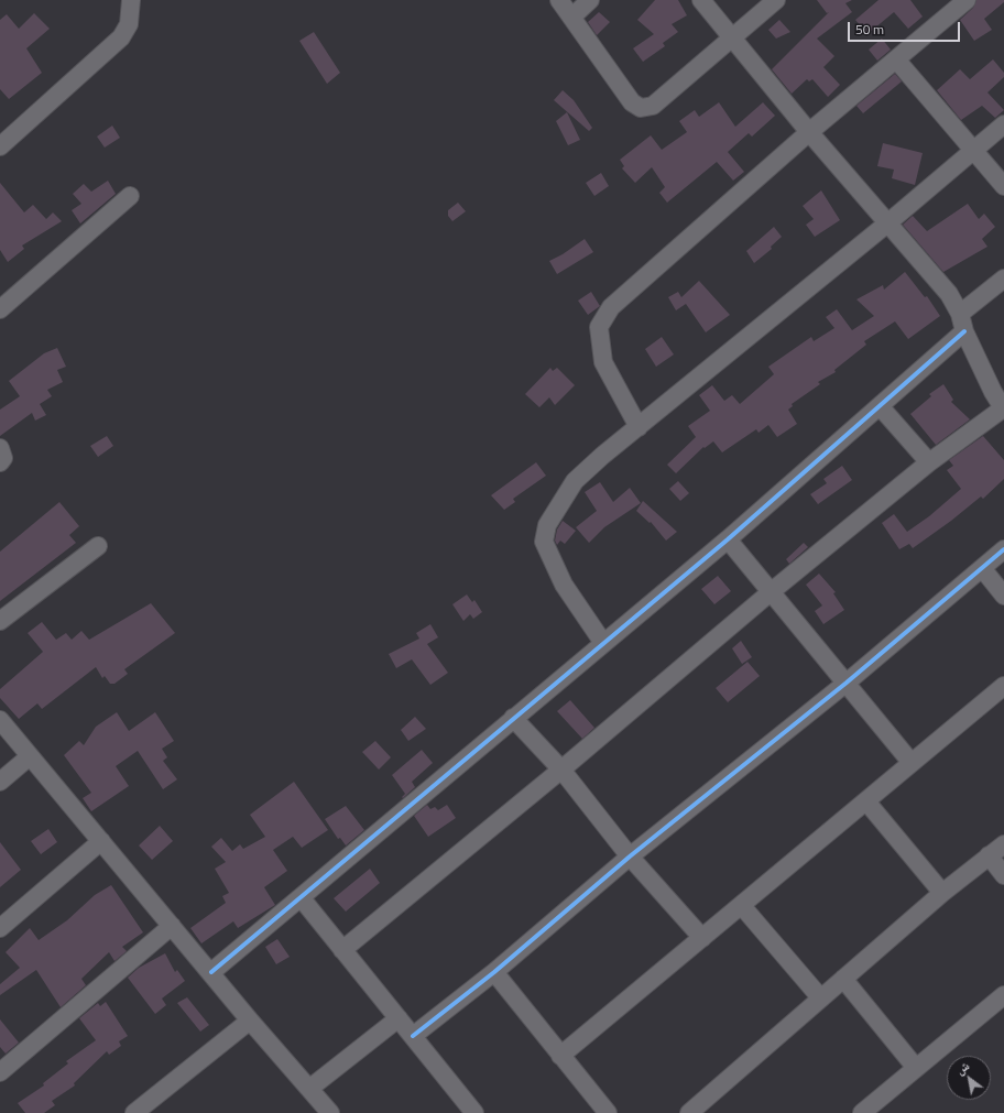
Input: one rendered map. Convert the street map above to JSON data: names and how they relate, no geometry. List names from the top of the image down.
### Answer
{
  "scale_bar": "50 m",
  "north": "top left"
}
